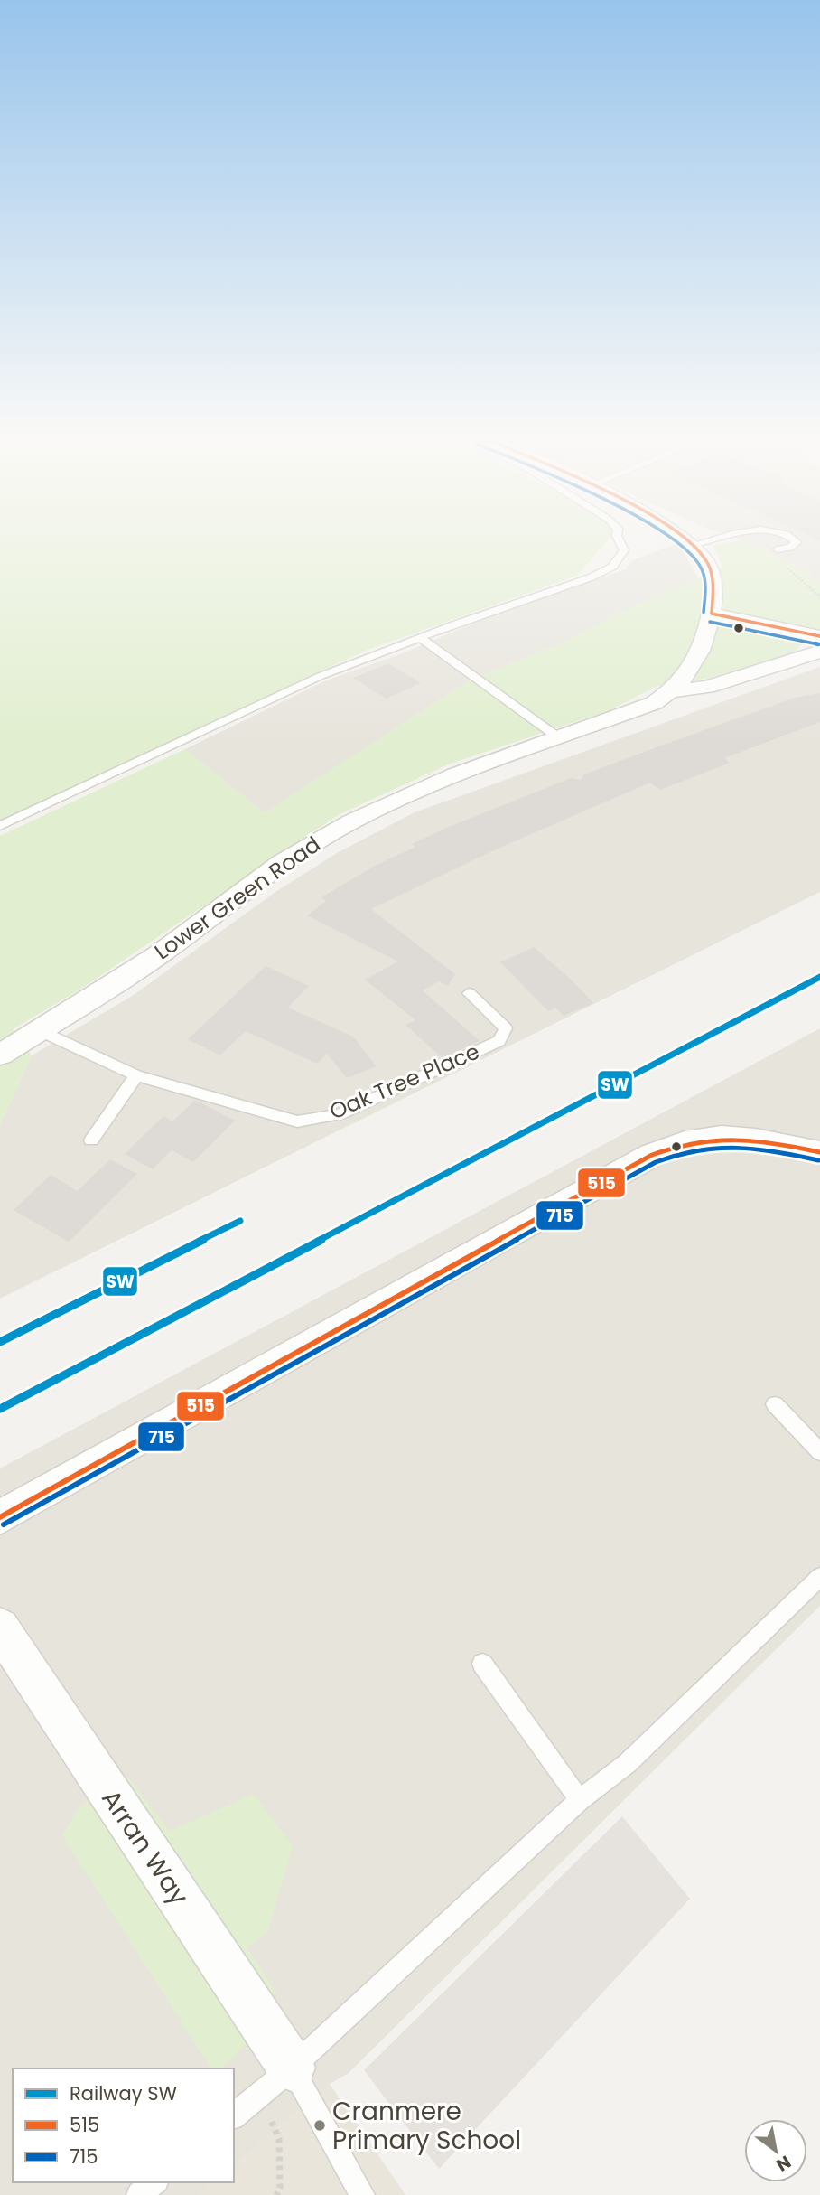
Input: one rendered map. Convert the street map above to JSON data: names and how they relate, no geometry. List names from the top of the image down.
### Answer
{
  "streets": {
    "street": ["Lower Green Road", "Arran Way"],
    "lane": ["Oak Tree Place"]
  },
  "crossings": [
    ["Lower Green Road", "Oak Tree Place"]
  ],
  "places": ["Cranmere Primary School"],
  "lines": ["transit line 515", "transit line 715", "rail line SW"],
  "legend": ["Railway SW", "515", "715"],
  "north": "bottom right"
}
